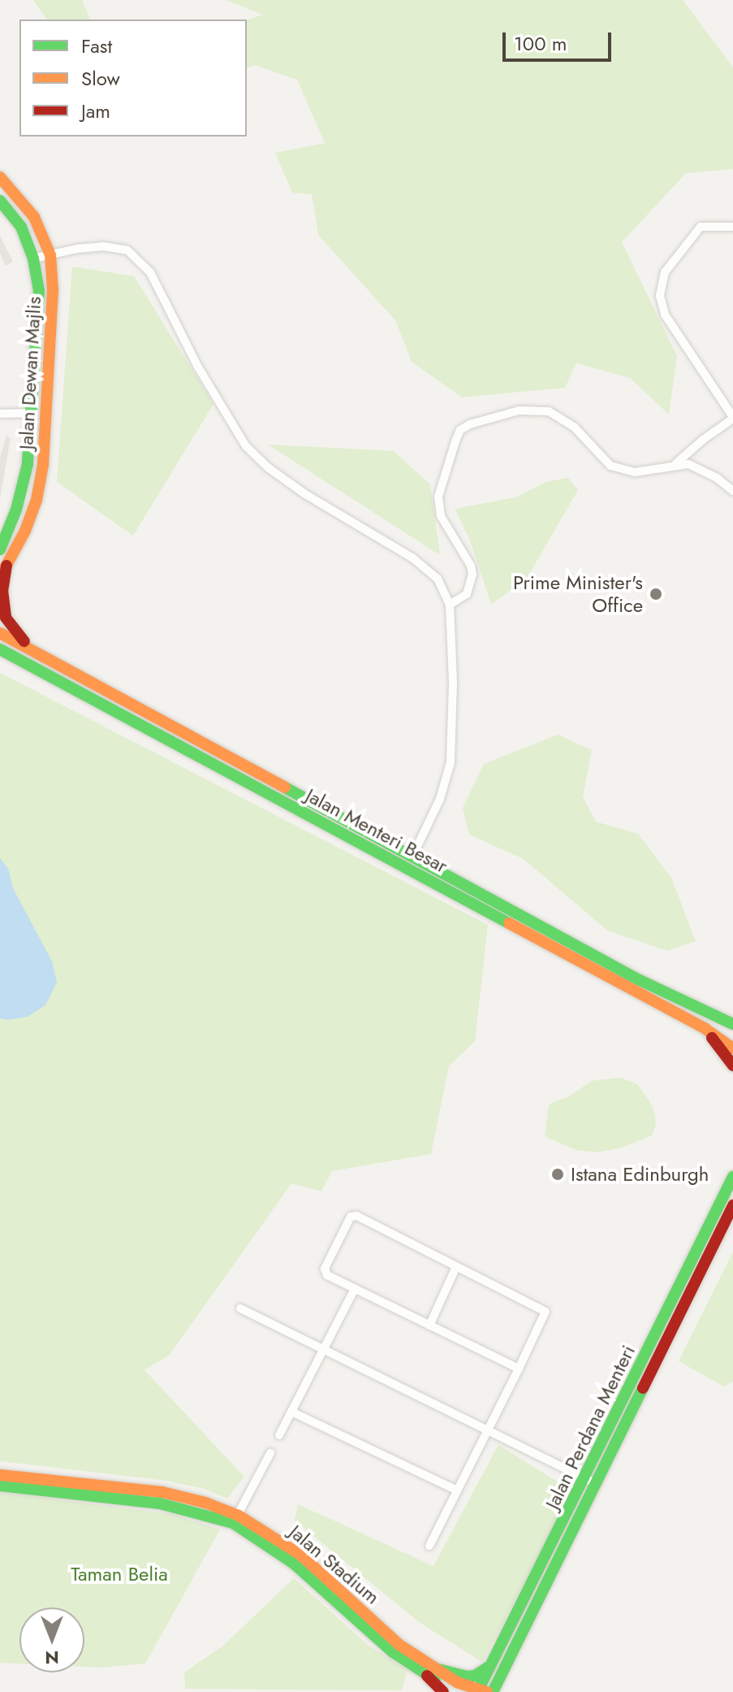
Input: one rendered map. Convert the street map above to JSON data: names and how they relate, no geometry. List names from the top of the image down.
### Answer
{
  "streets": {
    "main road": [
      "Jalan Dewan Majlis",
      "Jalan Menteri Besar",
      "Jalan Perdana Menteri",
      "Jalan Stadium"
    ]
  },
  "crossings": [
    ["Jalan Perdana Menteri", "Jalan Stadium"]
  ],
  "parks": ["Taman Belia"],
  "places": ["Prime Minister's Office", "Istana Edinburgh"],
  "legend": ["Fast", "Slow", "Jam"],
  "scale_bar": "100 m",
  "north": "bottom"
}
